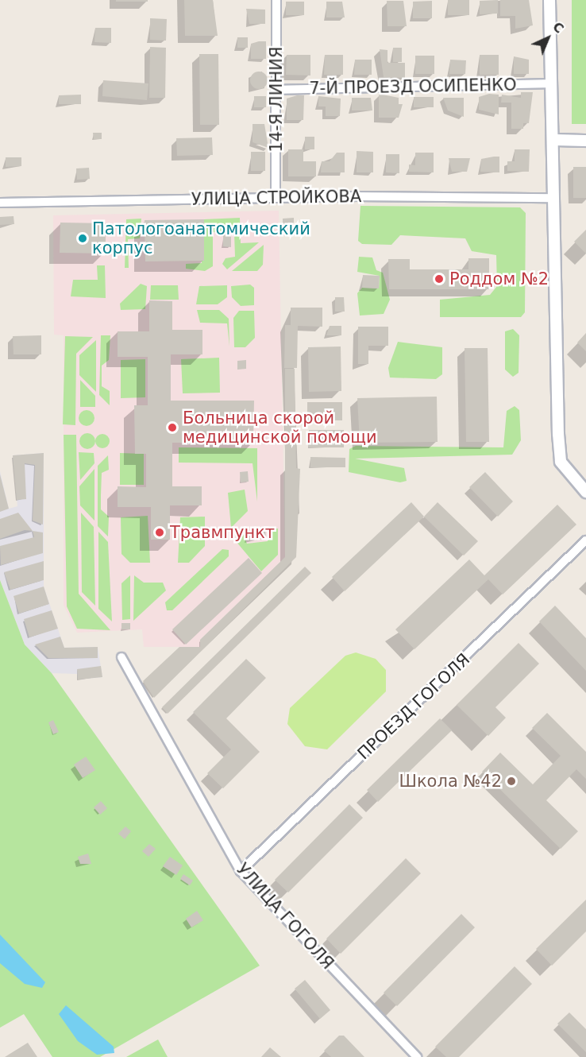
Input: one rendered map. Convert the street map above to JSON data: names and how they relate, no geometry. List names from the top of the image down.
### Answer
{
  "streets": {
    "street": [
      "7-Й ПРОЕЗД ОСИПЕНКО",
      "14-Я ЛИНИЯ",
      "УЛИЦА СТРОЙКОВА",
      "ПРОЕЗД ГОГОЛЯ",
      "УЛИЦА ГОГОЛЯ"
    ]
  },
  "crossings": [
    ["7-Й ПРОЕЗД ОСИПЕНКО", "14-Я ЛИНИЯ"],
    ["14-Я ЛИНИЯ", "УЛИЦА СТРОЙКОВА"],
    ["ПРОЕЗД ГОГОЛЯ", "УЛИЦА ГОГОЛЯ"]
  ],
  "places": [
    "Патологоанатомический корпус",
    "Роддом №2",
    "Больница скорой медицинской помощи",
    "Травмпункт",
    "Школа №42"
  ],
  "north": "top right"
}
